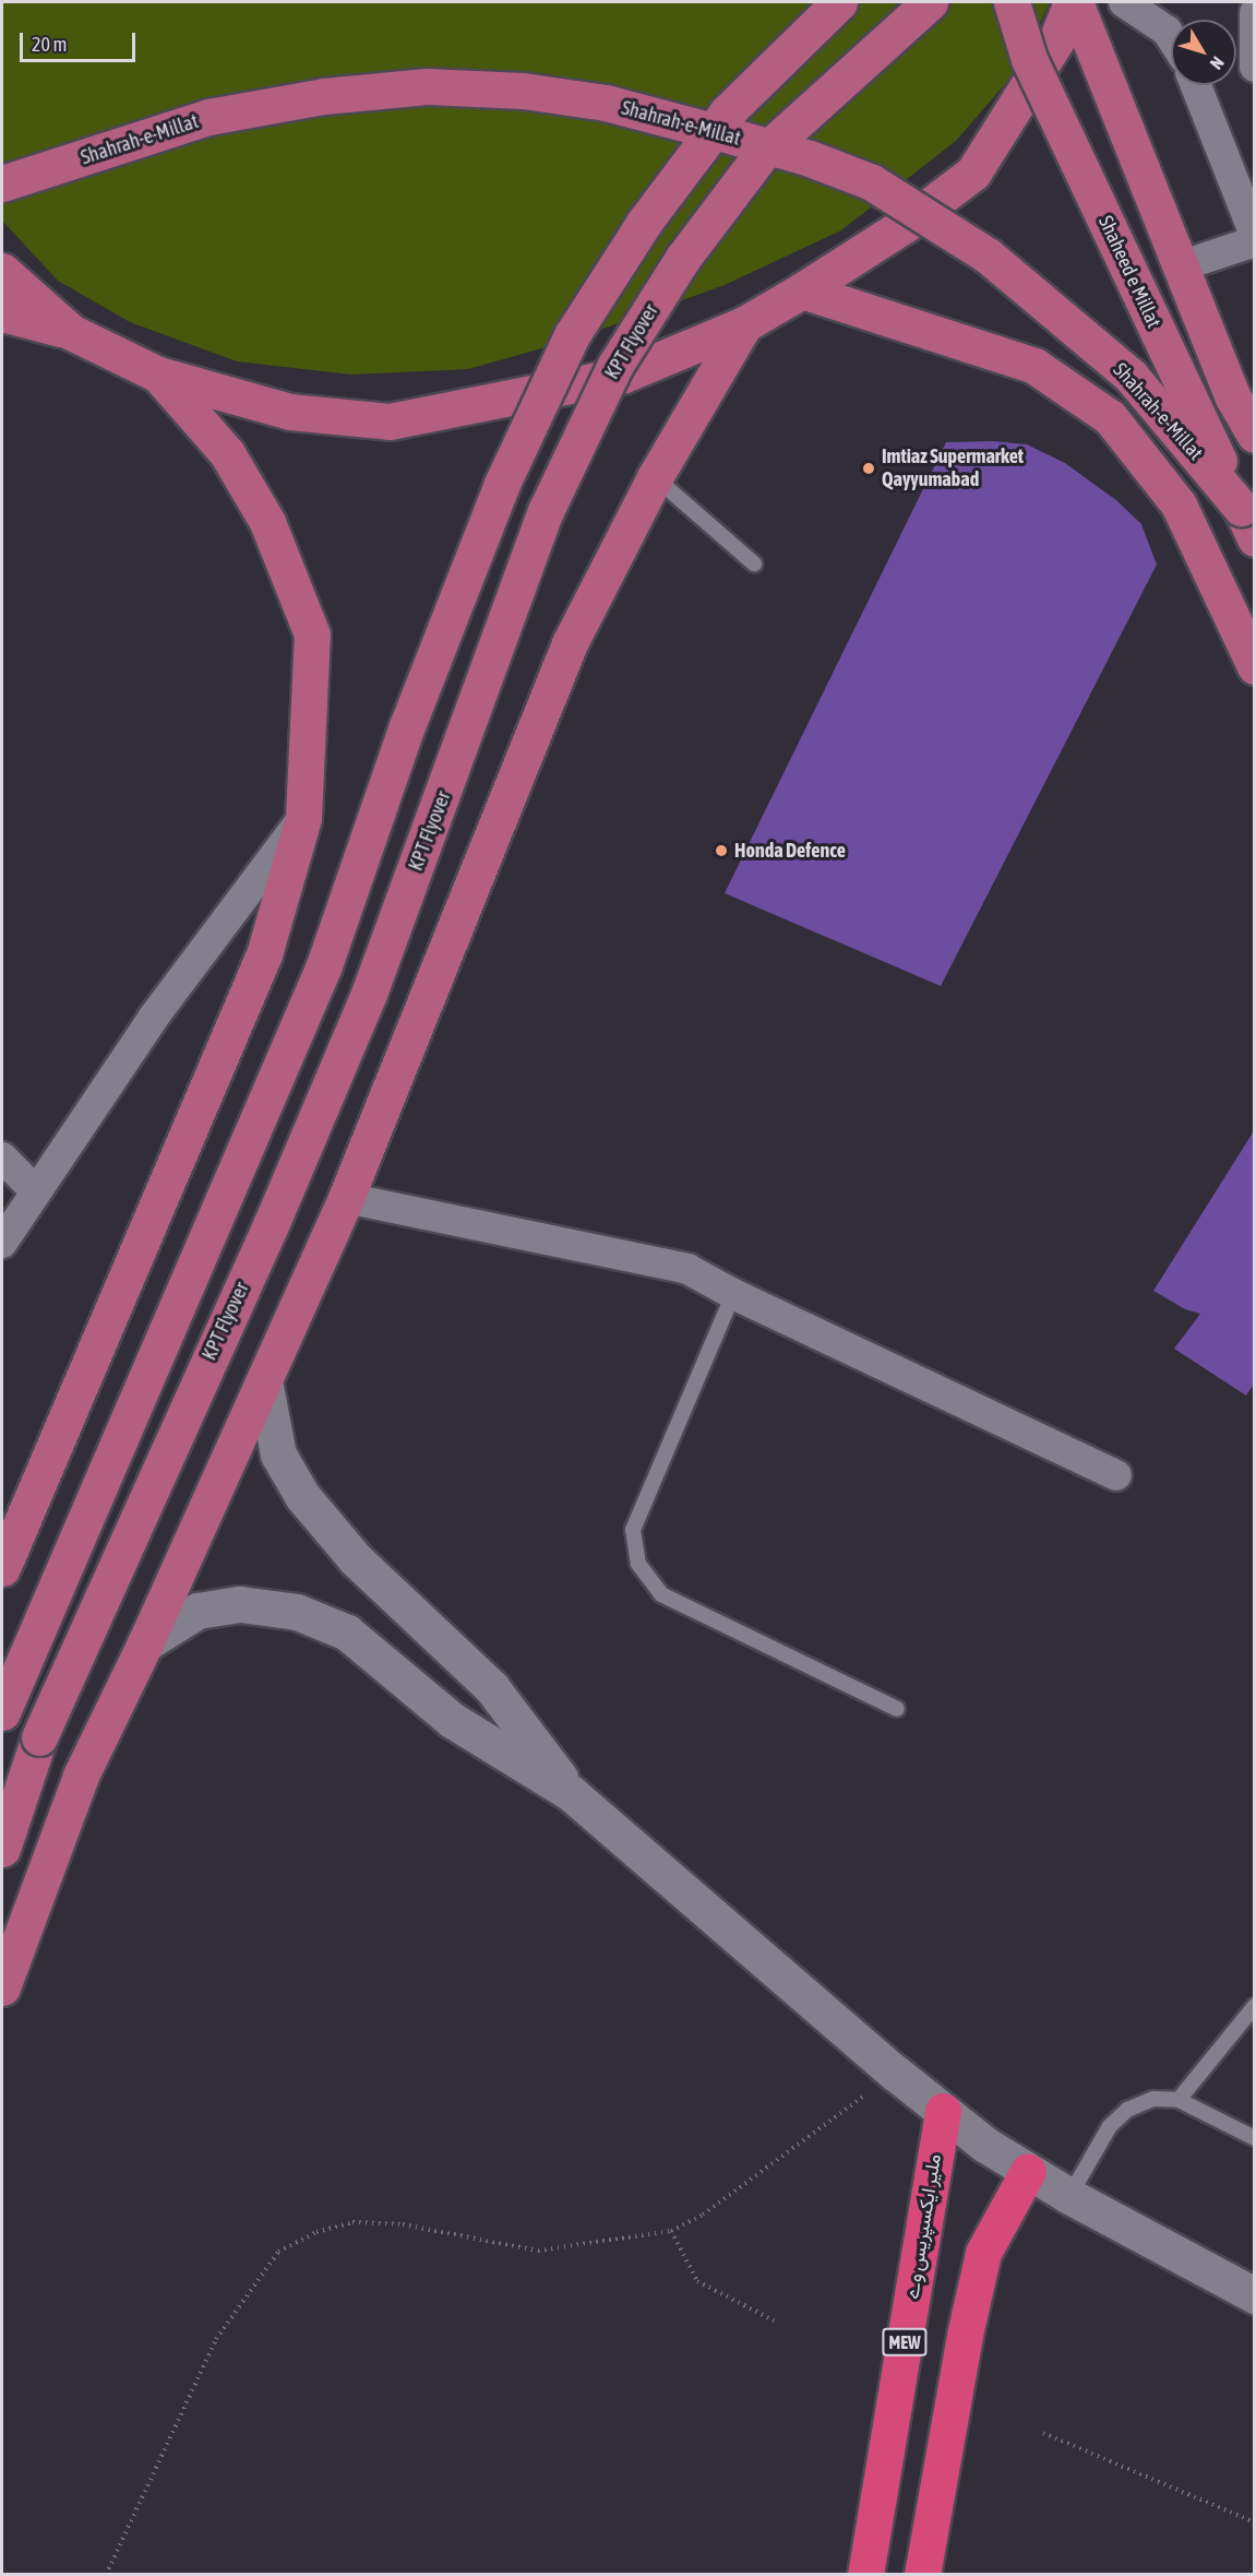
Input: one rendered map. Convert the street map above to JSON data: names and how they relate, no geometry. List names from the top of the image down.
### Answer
{
  "streets": {
    "highway": ["ملیر ایکسپریس وے", "MEW"],
    "main road": ["Shahrah-e-Millat", "Shaheed e Millat", "KPT Flyover"]
  },
  "crossings": [
    ["Shahrah-e-Millat", "Shaheed e Millat"]
  ],
  "places": ["Imtiaz Supermarket Qayyumabad", "Honda Defence"],
  "scale_bar": "20 m",
  "north": "bottom right"
}
